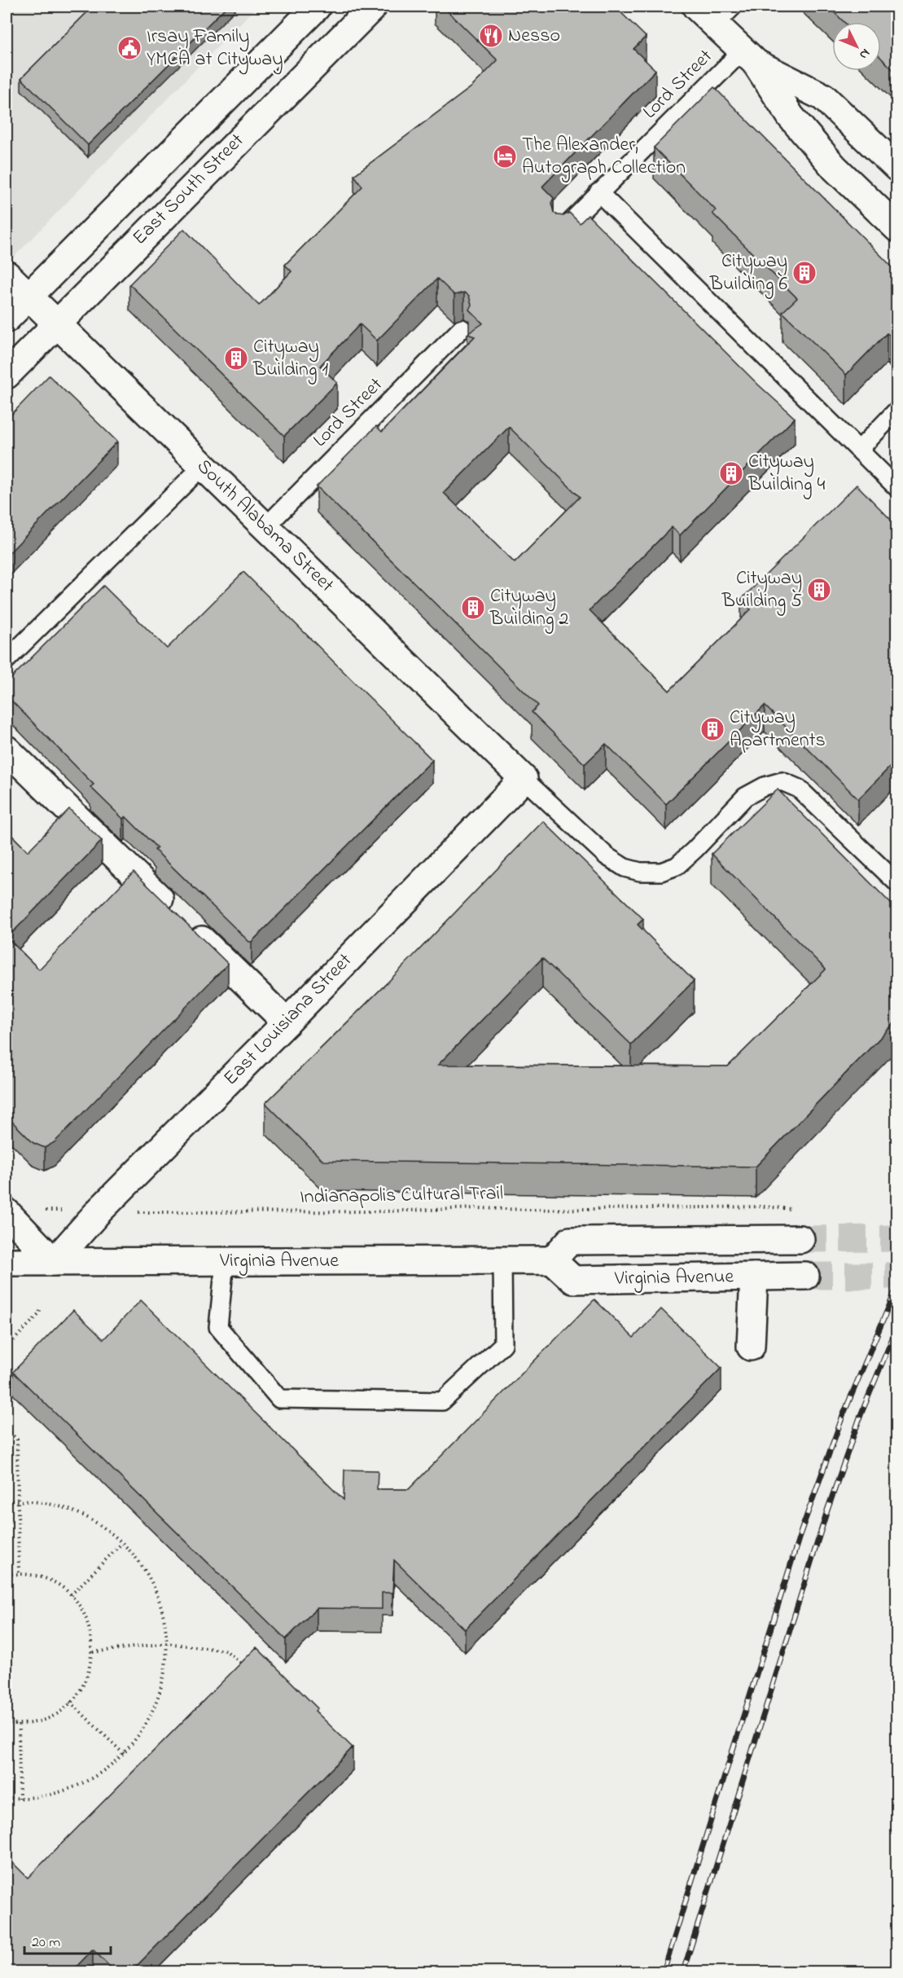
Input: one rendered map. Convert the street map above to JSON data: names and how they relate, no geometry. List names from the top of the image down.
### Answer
{
  "streets": {
    "street": [
      "East South Street",
      "South Alabama Street",
      "East Louisiana Street",
      "Virginia Avenue"
    ],
    "lane": ["Lord Street"],
    "path": ["Indianapolis Cultural Trail"]
  },
  "crossings": [
    ["Lord Street", "South Alabama Street"],
    ["East South Street", "South Alabama Street"],
    ["South Alabama Street", "East Louisiana Street"],
    ["East Louisiana Street", "Indianapolis Cultural Trail"],
    ["East Louisiana Street", "Virginia Avenue"]
  ],
  "places": {
    "restaurant": ["Nesso"],
    "public building": ["Irsay Family YMCA at Cityway"],
    "hotel": ["The Alexander, Autograph Collection"],
    "building": [
      "Cityway Building 6",
      "Cityway Building 1",
      "Cityway Building 4",
      "Cityway Building 5",
      "Cityway Building 2",
      "Cityway Apartments"
    ]
  },
  "scale_bar": "20 m",
  "north": "bottom right"
}
